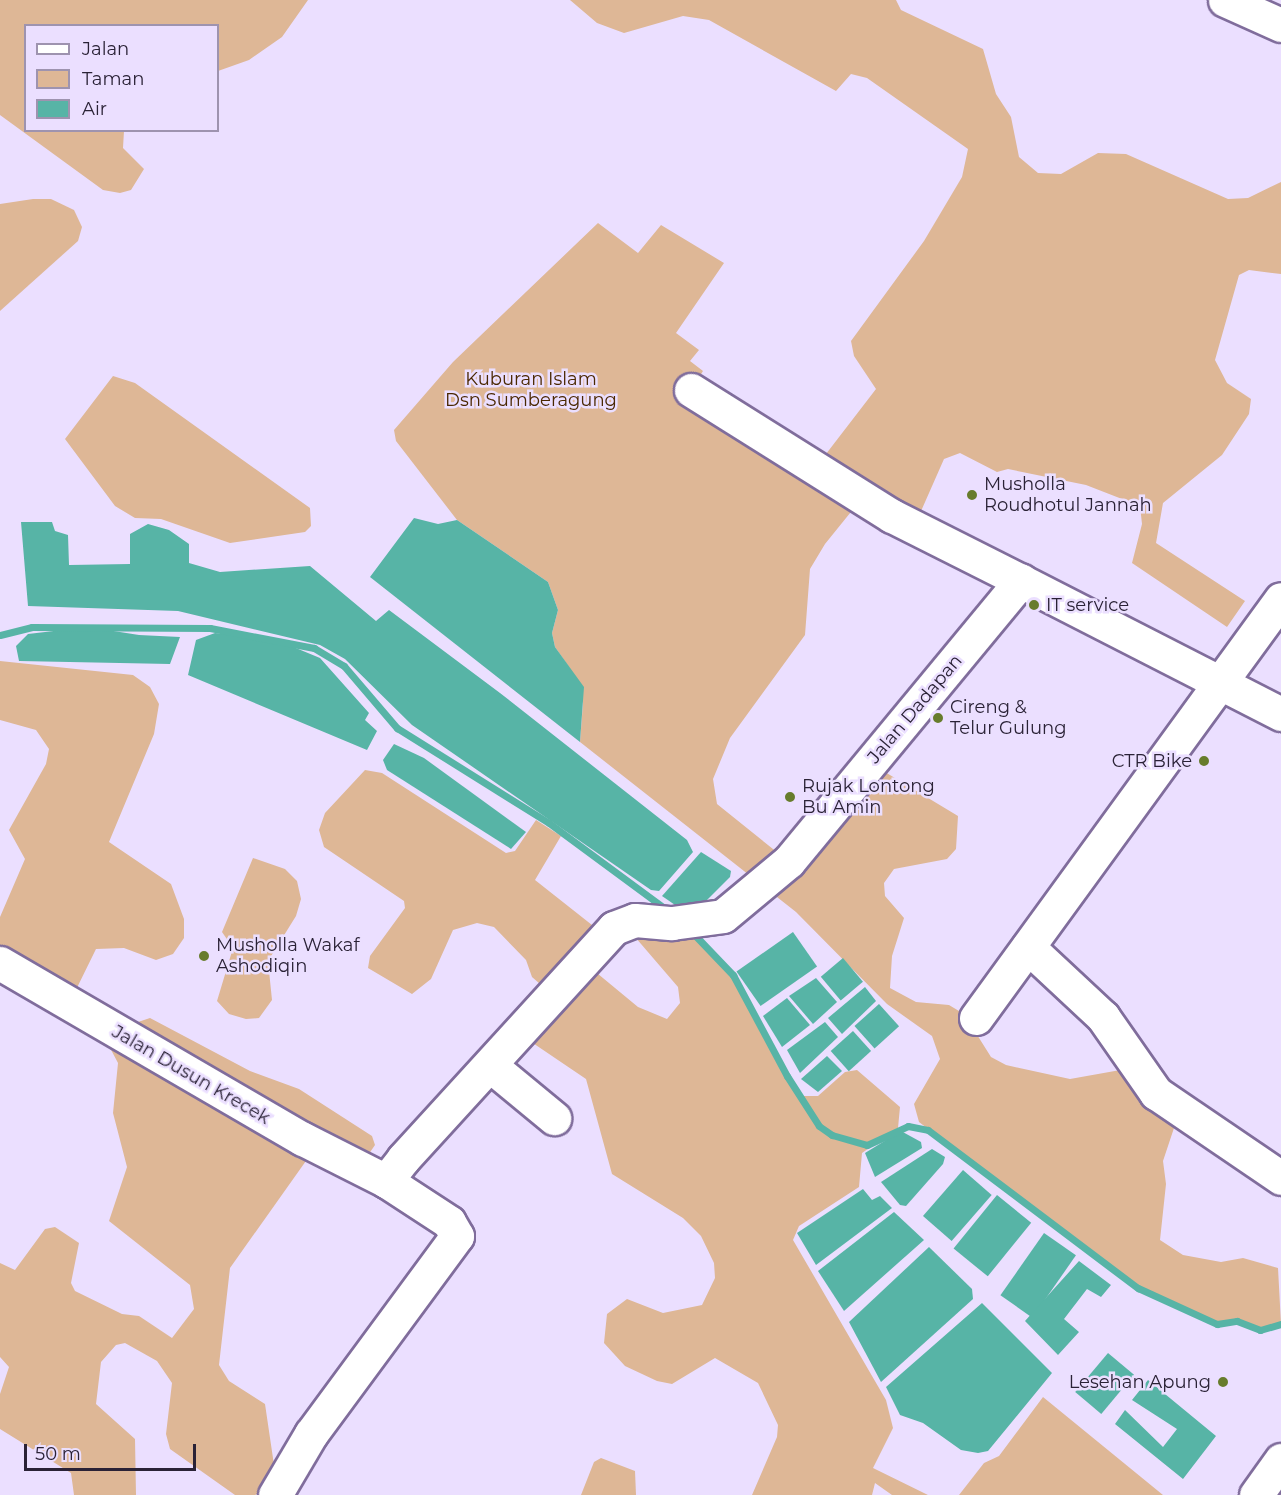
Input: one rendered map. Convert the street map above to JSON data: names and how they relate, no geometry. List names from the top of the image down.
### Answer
{
  "streets": {
    "street": ["Jalan Dadapan", "Jalan Dusun Krecek"]
  },
  "parks": ["Kuburan Islam Dsn Sumberagung"],
  "places": [
    "Musholla Roudhotul Jannah",
    "IT service",
    "Cireng & Telur Gulung",
    "CTR Bike",
    "Rujak Lontong Bu Amin",
    "Musholla Wakaf Ashodiqin",
    "Lesehan Apung"
  ],
  "legend": ["Jalan", "Taman", "Air"],
  "scale_bar": "50 m"
}
